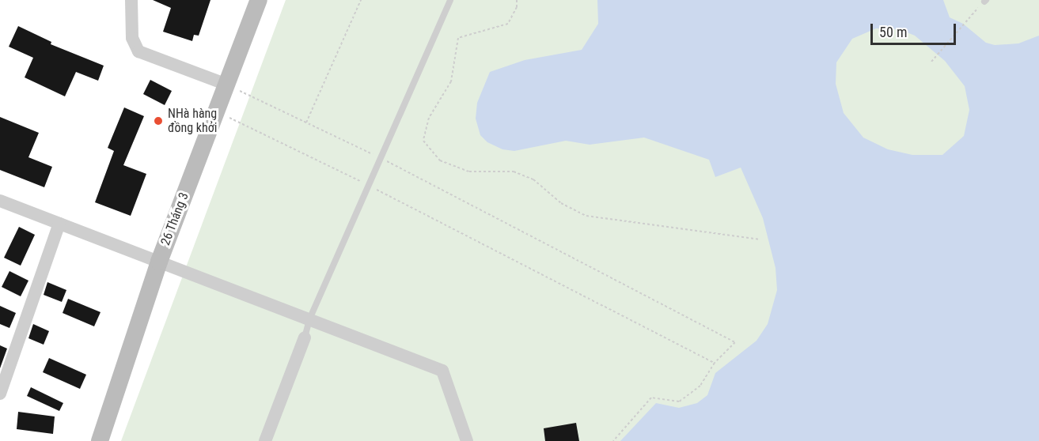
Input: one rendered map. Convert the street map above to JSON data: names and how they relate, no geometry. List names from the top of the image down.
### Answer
{
  "streets": {
    "street": ["26 Tháng 3"]
  },
  "places": ["NHà hàng đồng khởi"],
  "scale_bar": "50 m"
}
